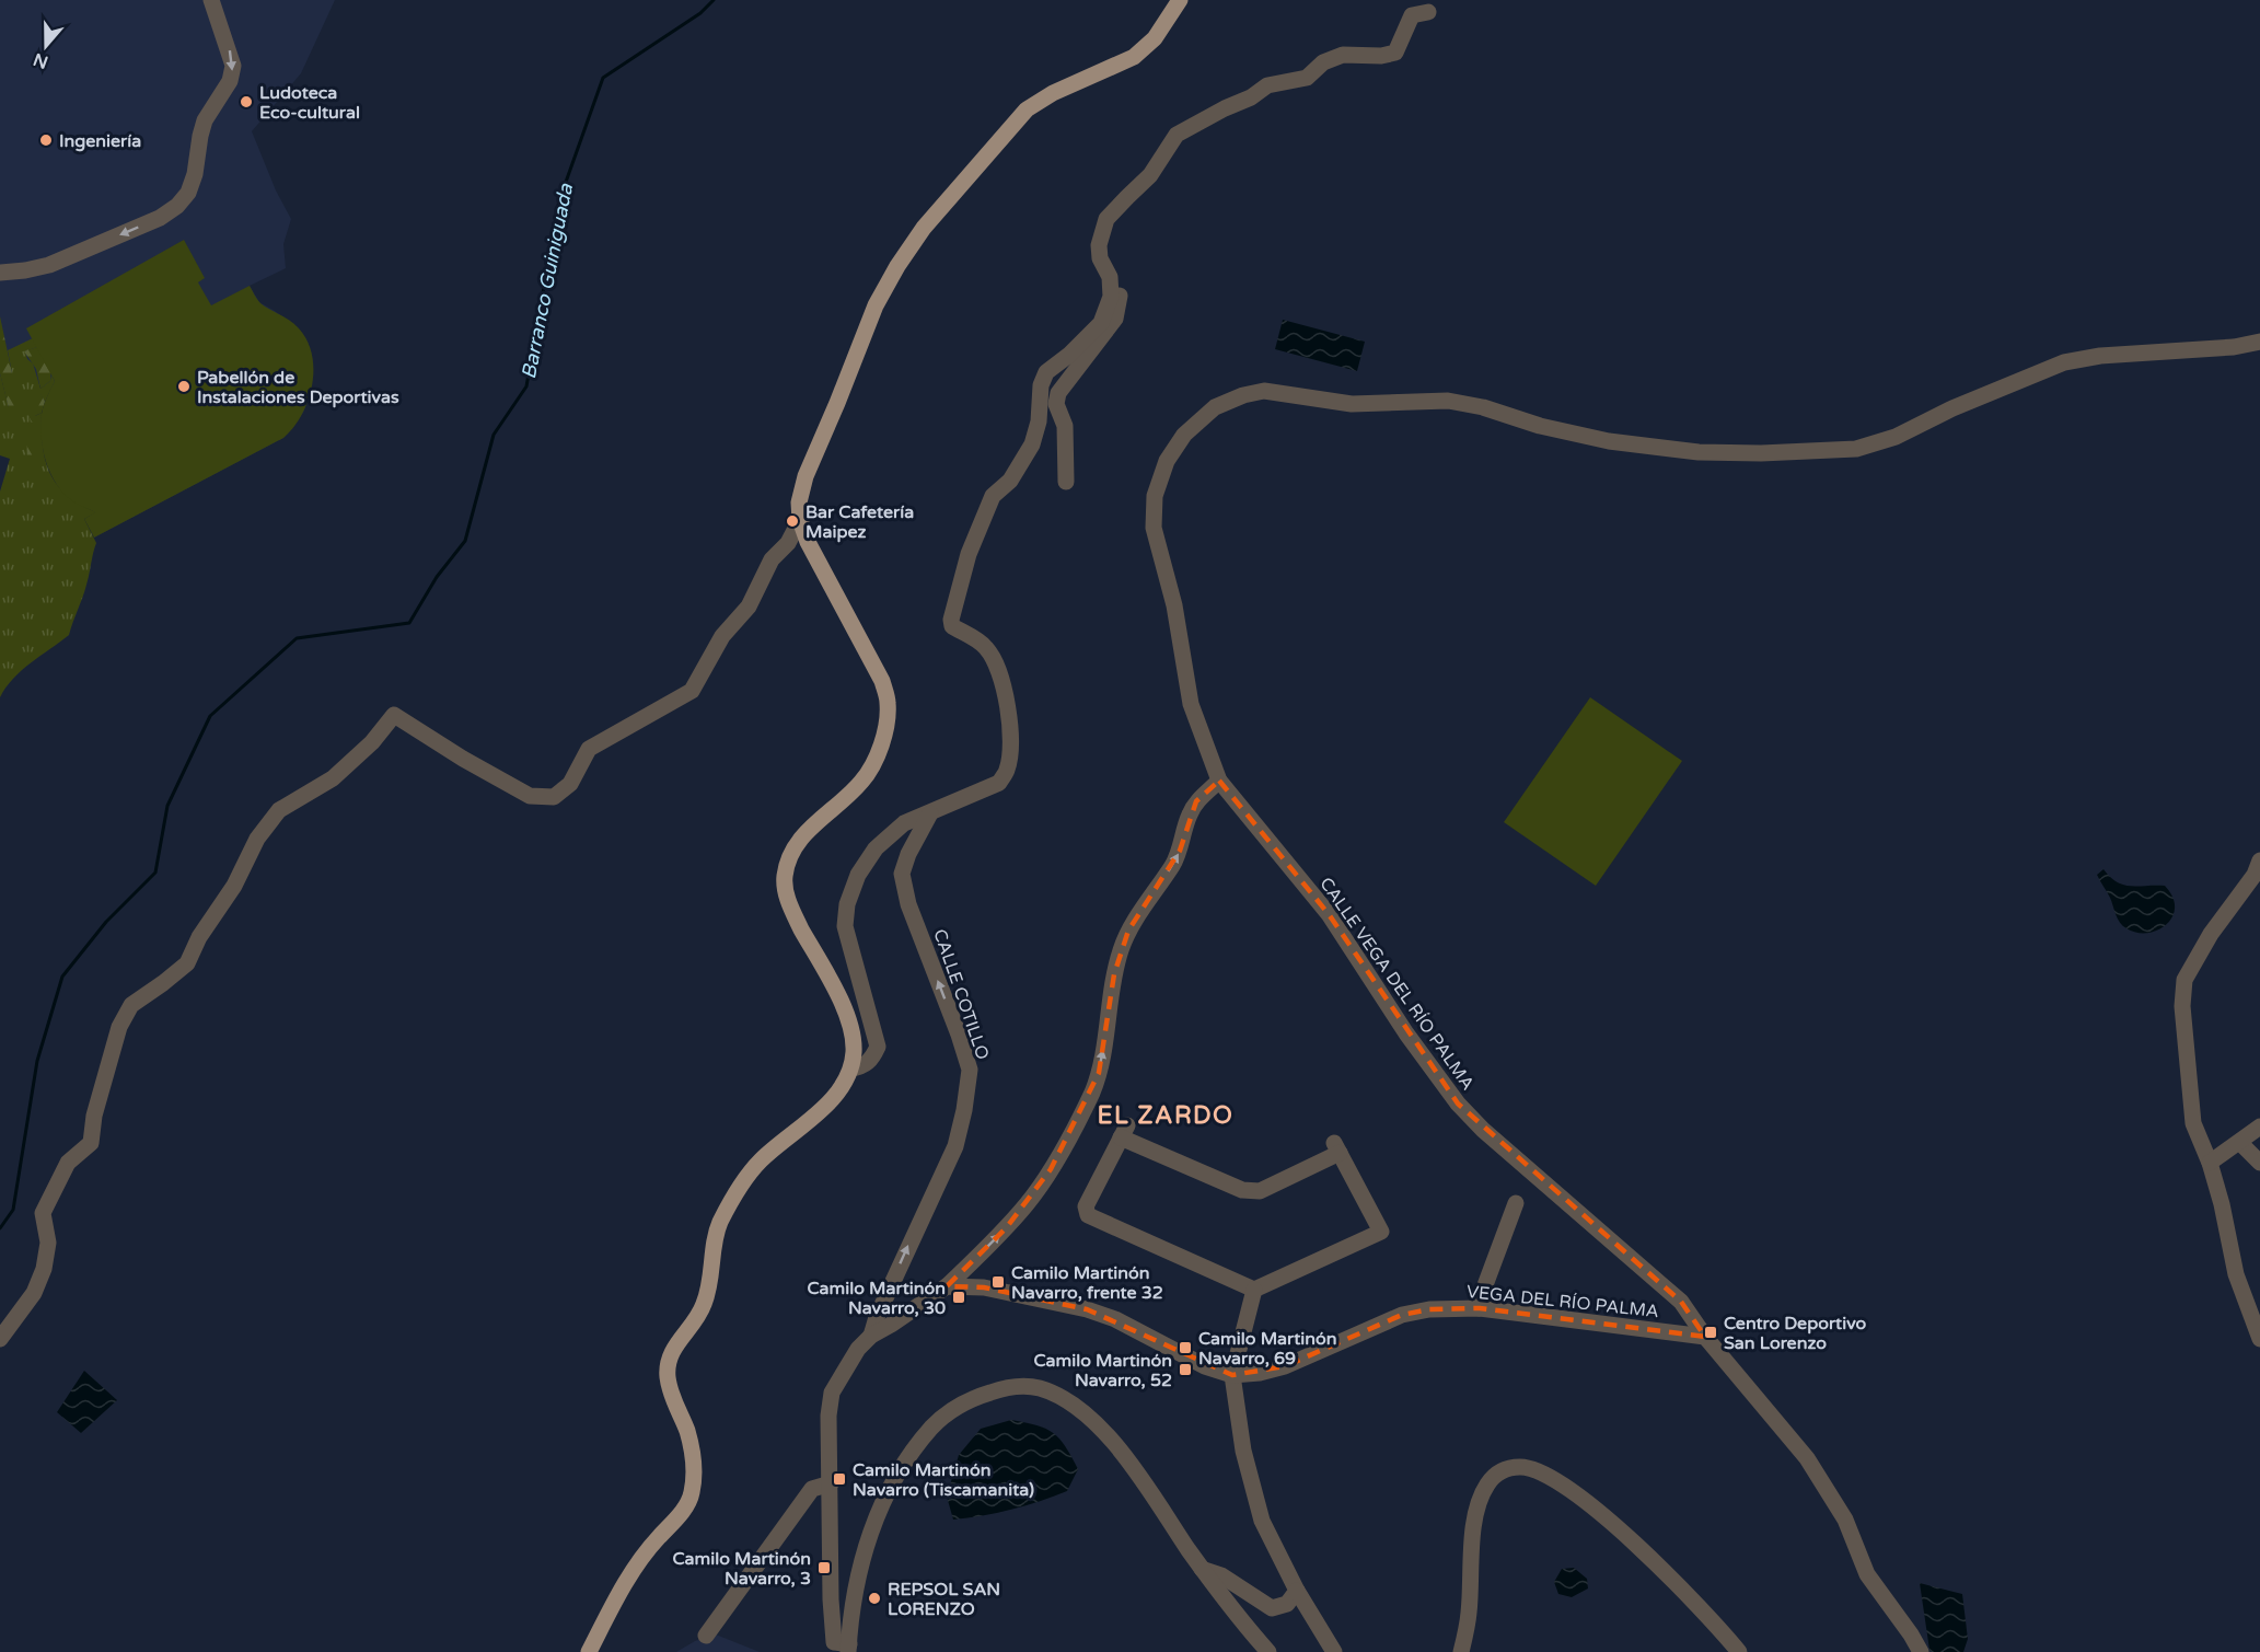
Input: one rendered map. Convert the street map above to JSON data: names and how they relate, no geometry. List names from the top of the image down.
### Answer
{
  "streets": {
    "street": ["CALLE VEGA DEL RÍO PALMA", "CALLE COTILLO", "VEGA DEL RÍO PALMA"]
  },
  "crossings": [
    ["CALLE VEGA DEL RÍO PALMA", "VEGA DEL RÍO PALMA"]
  ],
  "districts": ["EL ZARDO"],
  "water": ["Barranco Guiniguada"],
  "places": {
    "other": [
      "Ludoteca Eco-cultural",
      "Ingeniería",
      "Pabellón de Instalaciones Deportivas",
      "Bar Cafetería Maipez",
      "REPSOL SAN LORENZO"
    ],
    "transit": [
      "Camilo Martinón Navarro, frente 32",
      "Camilo Martinón Navarro, 30",
      "Centro Deportivo San Lorenzo",
      "Camilo Martinón Navarro, 69",
      "Camilo Martinón Navarro, 52",
      "Camilo Martinón Navarro (Tiscamanita)",
      "Camilo Martinón Navarro, 3"
    ]
  },
  "north": "bottom"
}
